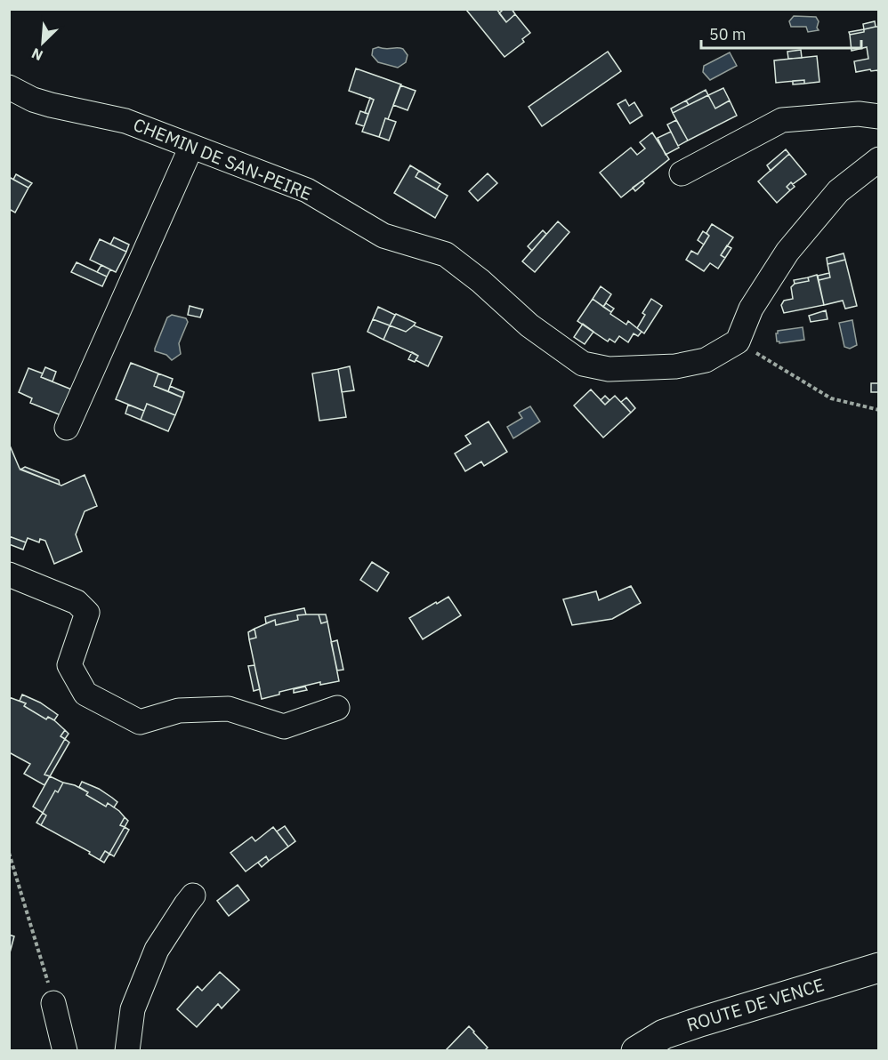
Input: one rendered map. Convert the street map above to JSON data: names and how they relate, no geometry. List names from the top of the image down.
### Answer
{
  "streets": {
    "main road": ["ROUTE DE VENCE"],
    "street": ["CHEMIN DE SAN-PEIRE"]
  },
  "scale_bar": "50 m",
  "north": "bottom left"
}
